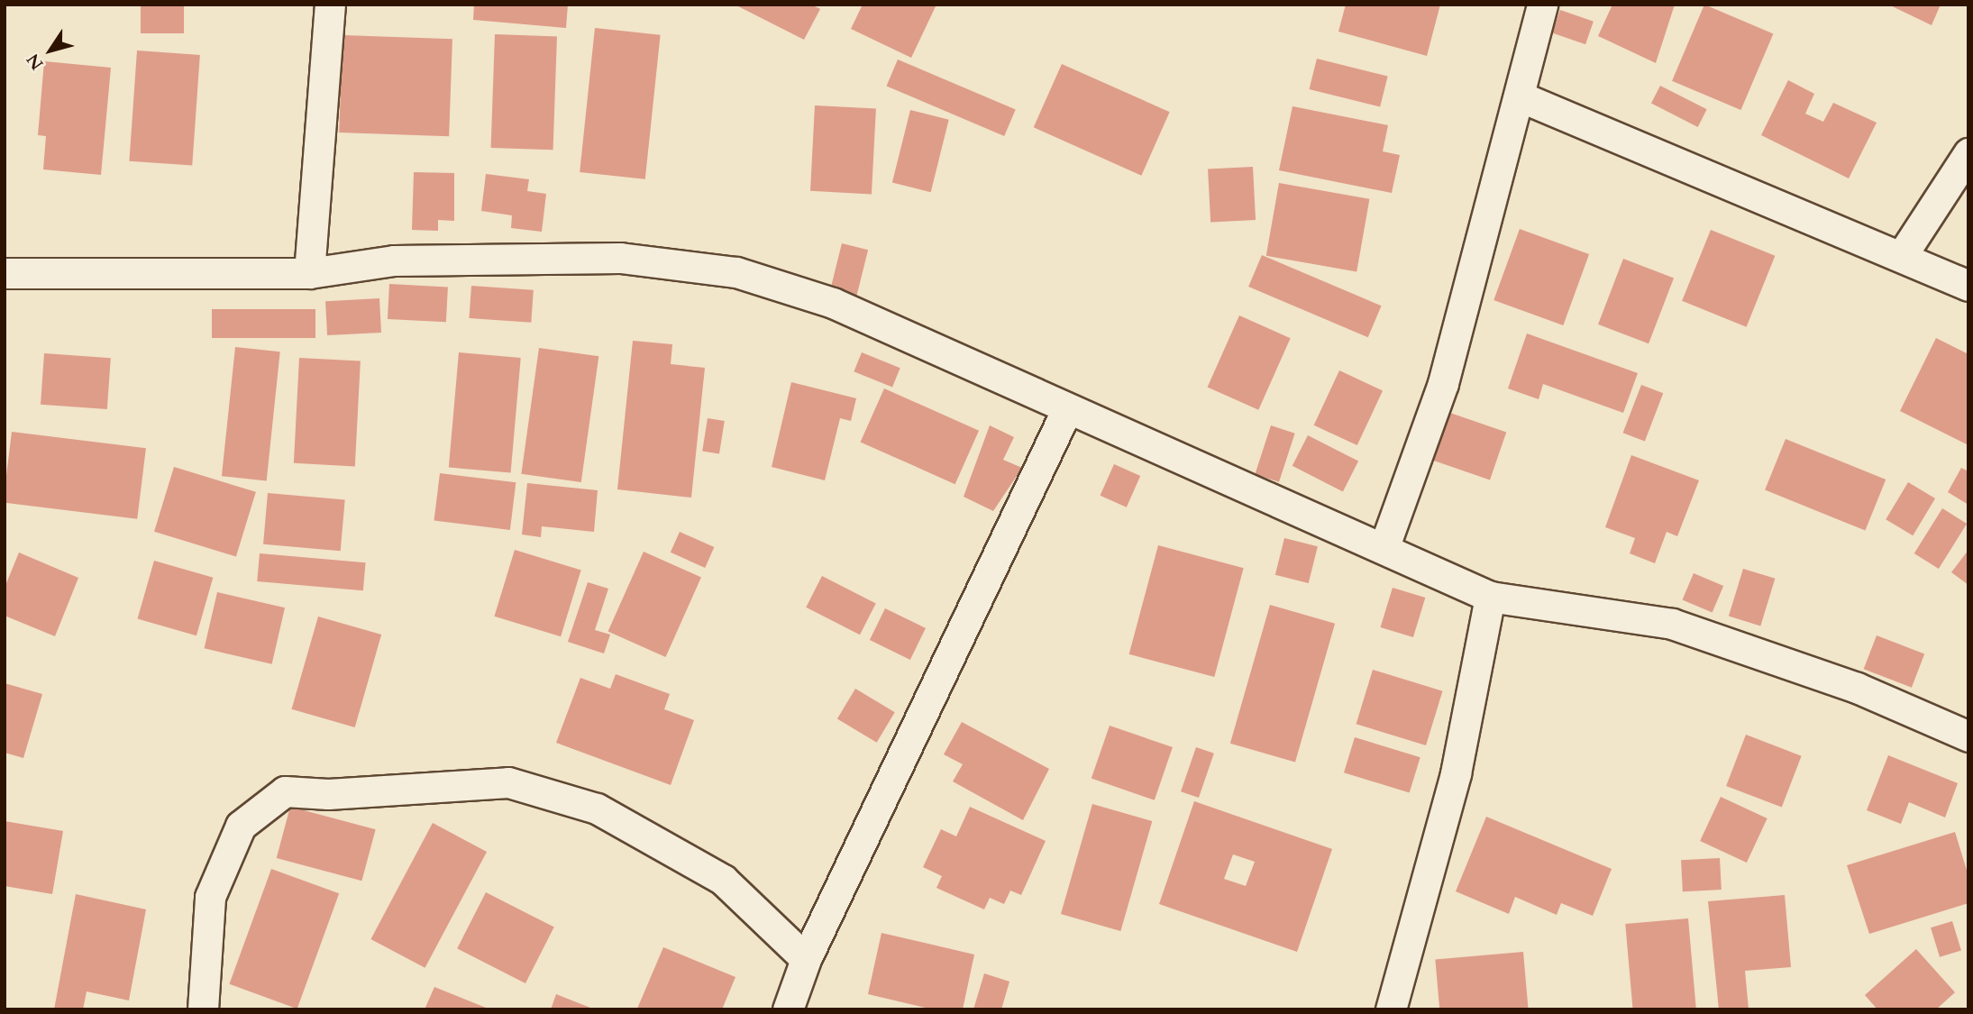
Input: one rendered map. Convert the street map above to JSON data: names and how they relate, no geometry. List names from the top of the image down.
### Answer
{
  "north": "bottom left"
}
